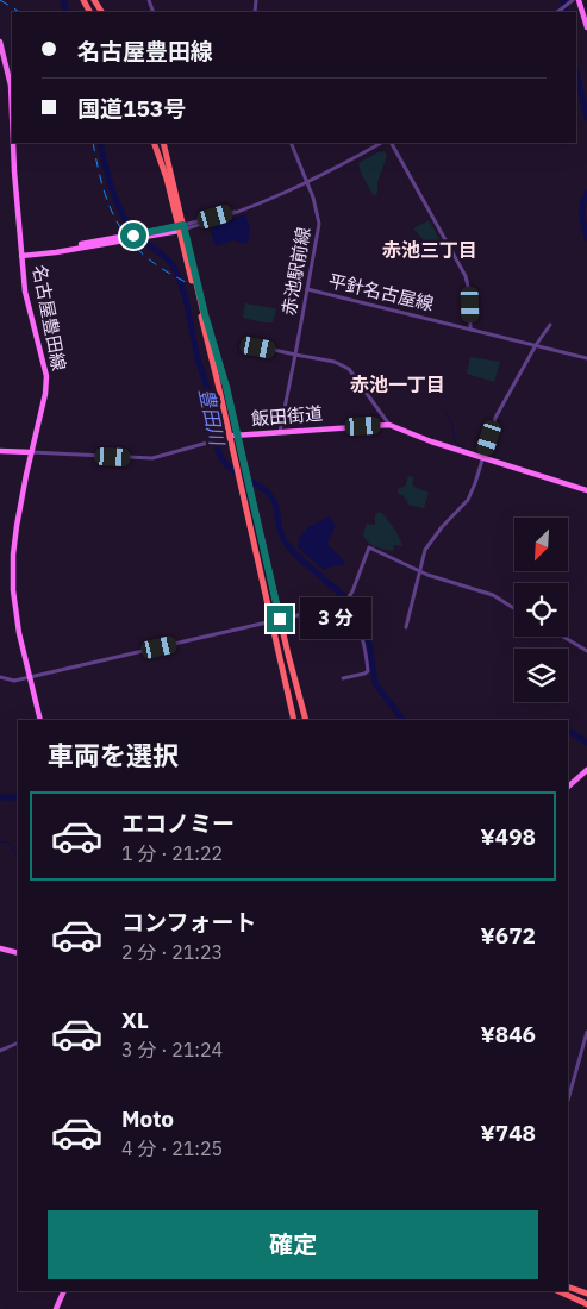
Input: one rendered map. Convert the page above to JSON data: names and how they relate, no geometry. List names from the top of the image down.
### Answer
{
  "streets": {
    "main road": ["名古屋豊田線", "飯田街道"],
    "street": ["赤池駅前線", "平針名古屋線"]
  },
  "crossings": [
    ["赤池駅前線", "平針名古屋線"],
    ["赤池駅前線", "飯田街道"]
  ],
  "districts": ["赤池三丁目", "赤池一丁目"],
  "water": ["豊田川"],
  "north": "bottom left",
  "page": {
    "banner": ["名古屋豊田線", "国道153号"],
    "bubble": "3 分",
    "heading": "車両を選択",
    "list": [
      {
        "name": "エコノミー",
        "note": "1 分 · 21:22",
        "value": "¥498"
      },
      {
        "name": "コンフォート",
        "note": "2 分 · 21:23",
        "value": "¥672"
      },
      {
        "name": "XL",
        "note": "3 分 · 21:24",
        "value": "¥846"
      },
      {
        "name": "Moto",
        "note": "4 分 · 21:25",
        "value": "¥748"
      }
    ],
    "buttons": "確定"
  }
}
